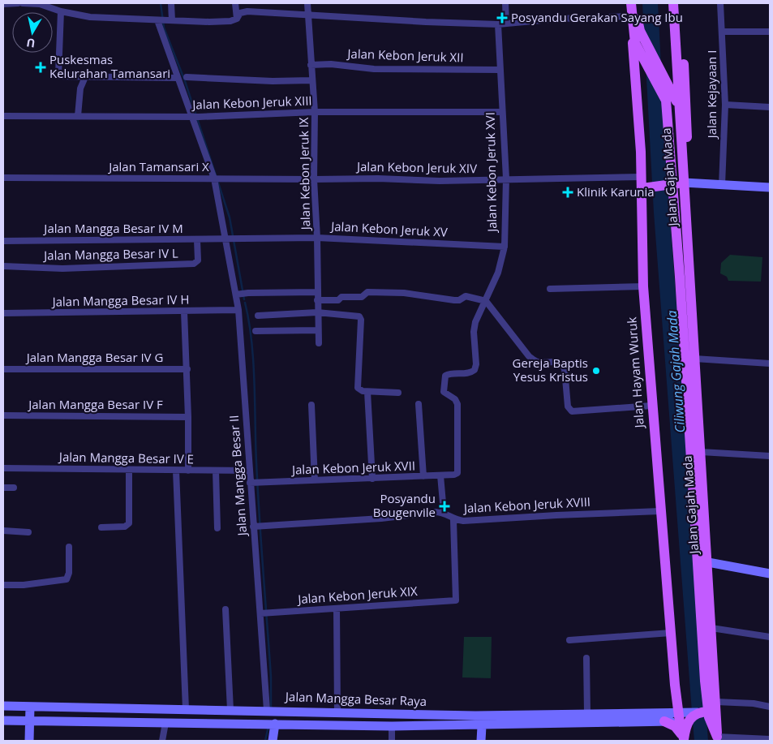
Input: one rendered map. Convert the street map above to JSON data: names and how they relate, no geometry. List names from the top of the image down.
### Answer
{
  "streets": {
    "main road": ["Jalan Gajah Mada", "Jalan Hayam Wuruk", "Jalan Mangga Besar Raya"],
    "street": [
      "Jalan Kebon Jeruk XII",
      "Jalan Kejayaan I",
      "Jalan Kebon Jeruk XIII",
      "Jalan Tamansari X",
      "Jalan Kebon Jeruk XIV",
      "Jalan Kebon Jeruk XVI",
      "Jalan Kebon Jeruk IX",
      "Jalan Mangga Besar IV M",
      "Jalan Kebon Jeruk XV",
      "Jalan Mangga Besar IV L",
      "Jalan Mangga Besar IV H",
      "Jalan Mangga Besar IV G",
      "Jalan Mangga Besar IV F",
      "Jalan Mangga Besar IV E",
      "Jalan Kebon Jeruk XVII",
      "Jalan Mangga Besar II",
      "Jalan Kebon Jeruk XVIII",
      "Jalan Kebon Jeruk XIX"
    ]
  },
  "crossings": [
    ["Jalan Kebon Jeruk XII", "Jalan Kebon Jeruk XVI"],
    ["Jalan Kebon Jeruk XII", "Jalan Kebon Jeruk IX"],
    ["Jalan Kebon Jeruk XIII", "Jalan Kebon Jeruk XVI"],
    ["Jalan Kebon Jeruk XIII", "Jalan Kebon Jeruk IX"],
    ["Jalan Kebon Jeruk XIII", "Jalan Mangga Besar II"],
    ["Jalan Tamansari X", "Jalan Kebon Jeruk XIV"],
    ["Jalan Tamansari X", "Jalan Kebon Jeruk IX"],
    ["Jalan Tamansari X", "Jalan Mangga Besar II"],
    ["Jalan Kebon Jeruk XIV", "Jalan Kebon Jeruk XVI"],
    ["Jalan Kebon Jeruk XIV", "Jalan Kebon Jeruk IX"],
    ["Jalan Kebon Jeruk XIV", "Jalan Hayam Wuruk"],
    ["Jalan Kebon Jeruk XVI", "Jalan Kebon Jeruk XV"],
    ["Jalan Kebon Jeruk XVI", "Jalan Kebon Jeruk XVII"],
    ["Jalan Kebon Jeruk IX", "Jalan Kebon Jeruk XV"],
    ["Jalan Gajah Mada", "Jalan Hayam Wuruk"],
    ["Jalan Gajah Mada", "Jalan Mangga Besar Raya"],
    ["Jalan Mangga Besar IV M", "Jalan Kebon Jeruk XV"],
    ["Jalan Mangga Besar IV M", "Jalan Mangga Besar IV L"],
    ["Jalan Mangga Besar IV M", "Jalan Mangga Besar II"],
    ["Jalan Kebon Jeruk XV", "Jalan Mangga Besar II"],
    ["Jalan Mangga Besar IV H", "Jalan Mangga Besar II"],
    ["Jalan Hayam Wuruk", "Jalan Kebon Jeruk XVIII"],
    ["Jalan Hayam Wuruk", "Jalan Mangga Besar Raya"],
    ["Jalan Mangga Besar IV E", "Jalan Mangga Besar II"],
    ["Jalan Kebon Jeruk XVII", "Jalan Mangga Besar II"],
    ["Jalan Mangga Besar II", "Jalan Kebon Jeruk XIX"],
    ["Jalan Mangga Besar II", "Jalan Mangga Besar Raya"],
    ["Jalan Kebon Jeruk XVIII", "Jalan Kebon Jeruk XIX"]
  ],
  "water": ["Ciliwung Gajah Mada"],
  "places": {
    "health": [
      "Posyandu Gerakan Sayang Ibu",
      "Puskesmas Kelurahan Tamansari",
      "Klinik Karunia",
      "Posyandu Bougenvile"
    ],
    "other": ["Gereja Baptis Yesus Kristus"]
  },
  "north": "bottom"
}
